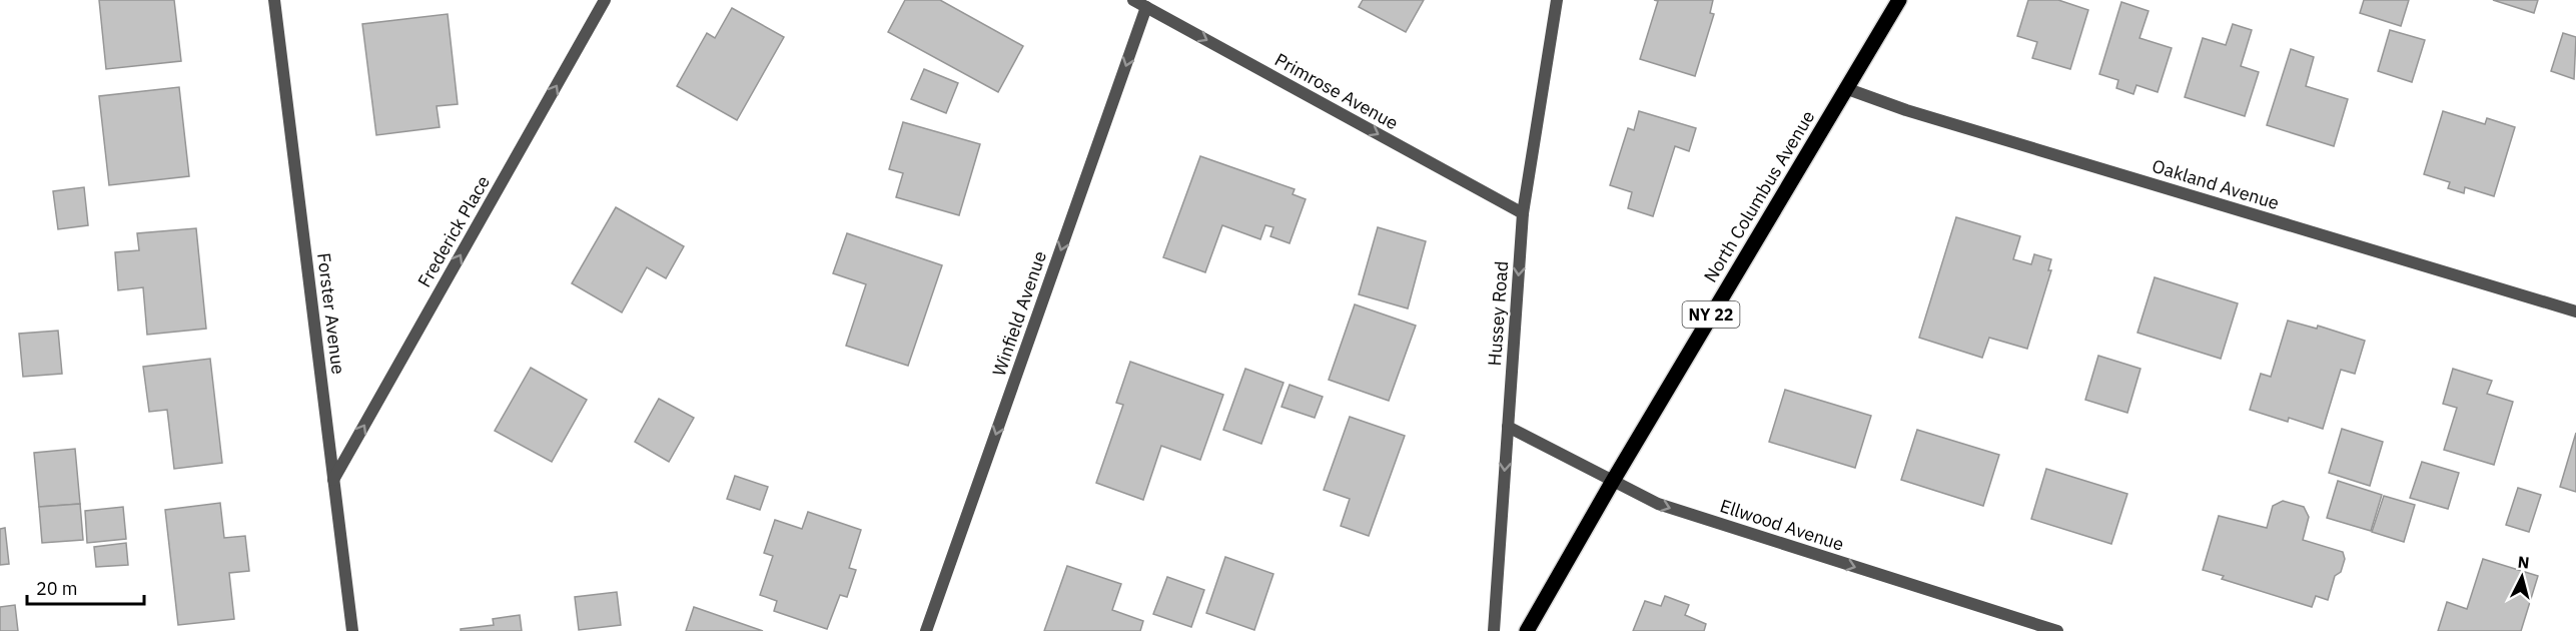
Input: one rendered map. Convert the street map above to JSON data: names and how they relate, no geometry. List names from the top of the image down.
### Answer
{
  "streets": {
    "main road": ["North Columbus Avenue", "NY 22"],
    "street": [
      "Primrose Avenue",
      "Oakland Avenue",
      "Frederick Place",
      "Forster Avenue",
      "Winfield Avenue",
      "Hussey Road",
      "Ellwood Avenue"
    ]
  },
  "crossings": [
    ["Primrose Avenue", "Winfield Avenue"],
    ["Primrose Avenue", "Hussey Road"],
    ["Oakland Avenue", "North Columbus Avenue"],
    ["North Columbus Avenue", "Ellwood Avenue"],
    ["Frederick Place", "Forster Avenue"],
    ["Hussey Road", "Ellwood Avenue"]
  ],
  "one_way": [
    "Primrose Avenue",
    "Frederick Place",
    "Winfield Avenue",
    "Hussey Road",
    "Ellwood Avenue"
  ],
  "scale_bar": "20 m",
  "north": "top"
}
